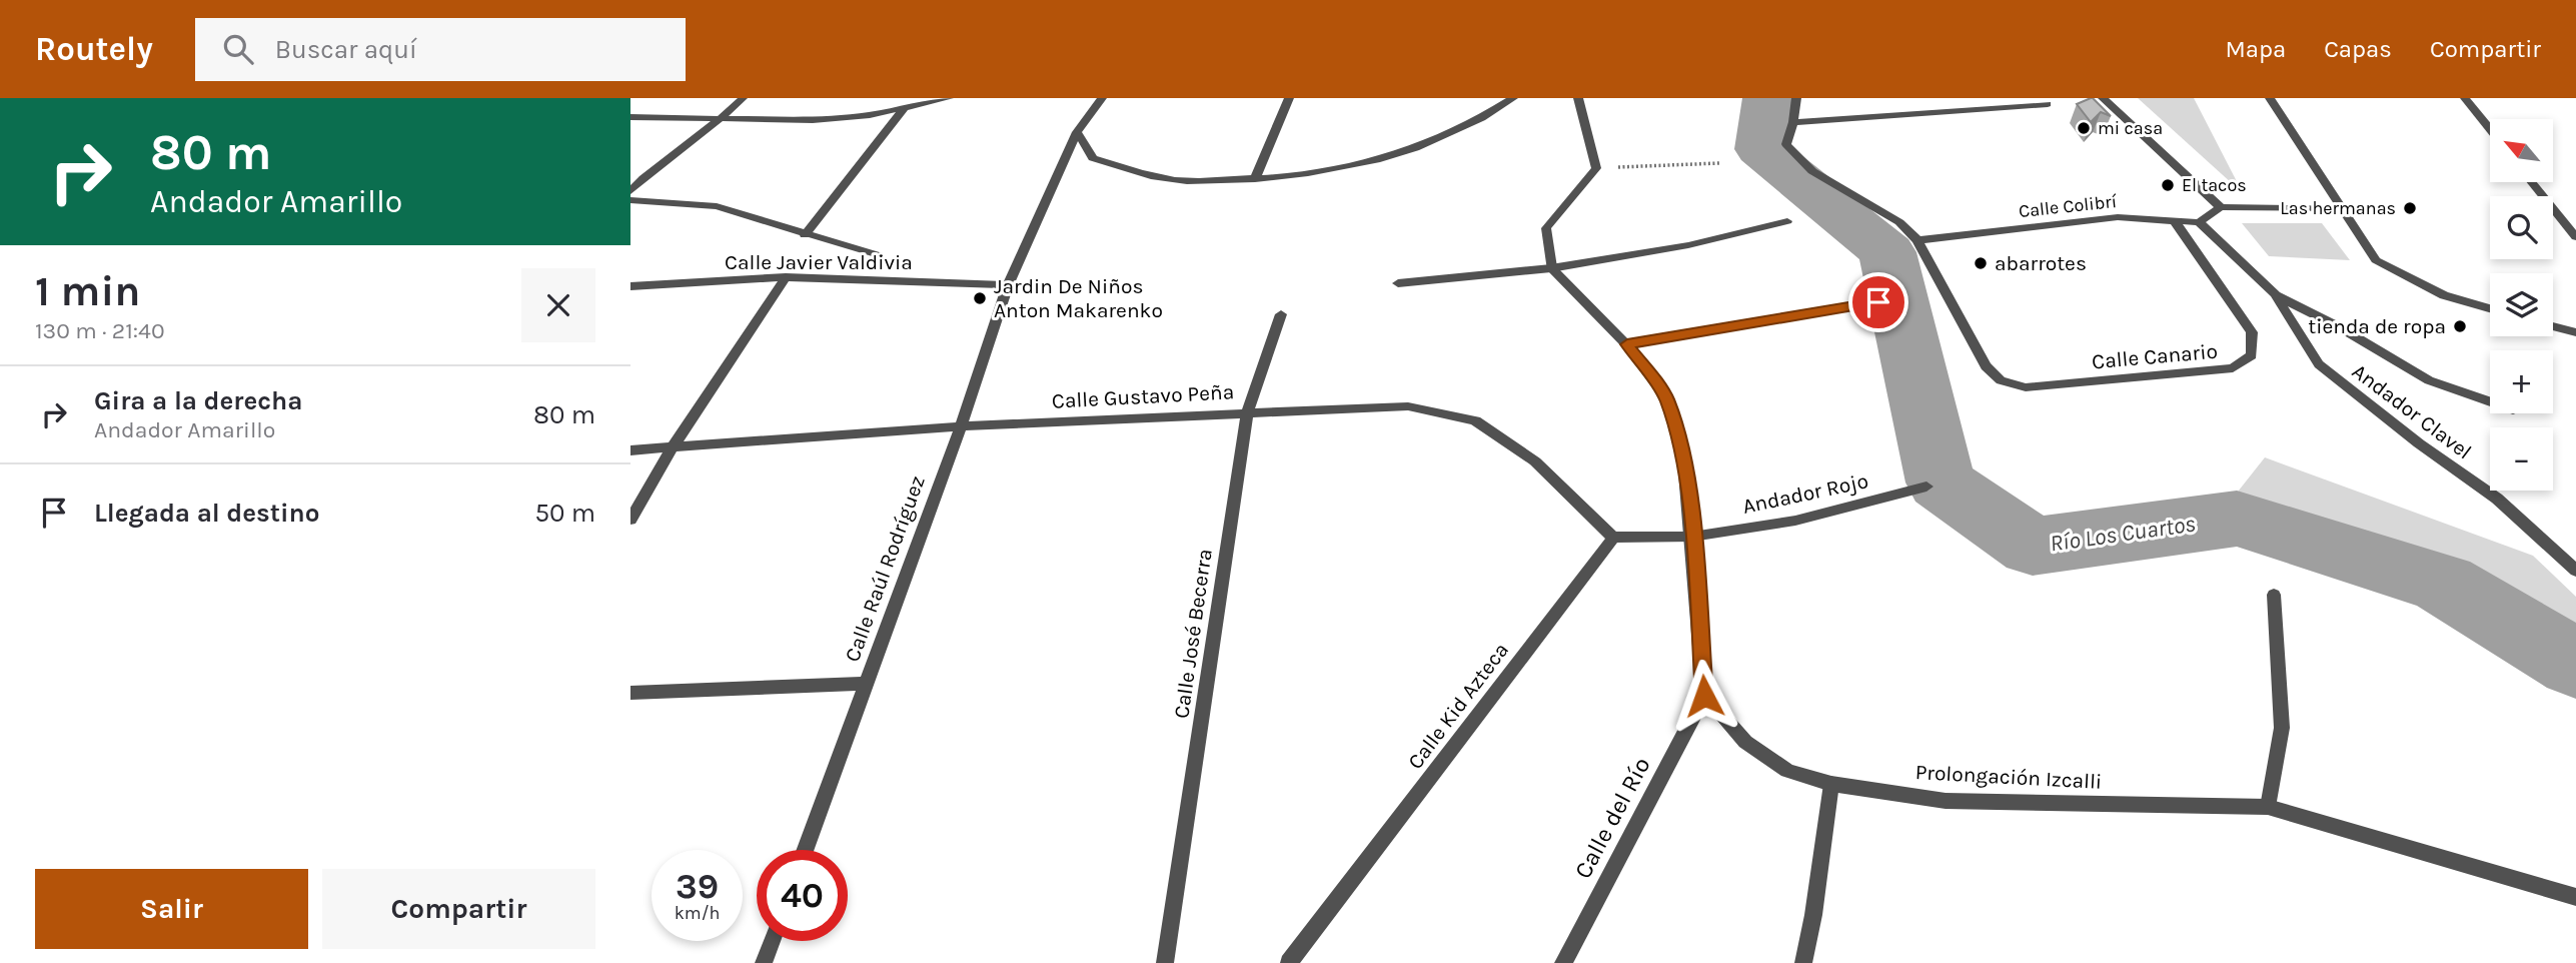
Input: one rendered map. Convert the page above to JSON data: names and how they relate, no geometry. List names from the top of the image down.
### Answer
{
  "streets": {
    "street": [
      "Calle Colibrí",
      "Calle Javier Valdivia",
      "Calle Canario",
      "Calle Gustavo Peña",
      "Andador Clavel",
      "Andador Rojo",
      "Calle Raúl Rodríguez",
      "Calle José Becerra",
      "Calle Kid Azteca",
      "Prolongación Izcalli",
      "Calle del Río"
    ]
  },
  "crossings": [
    ["Calle Colibrí", "Calle Canario"],
    ["Calle Colibrí", "Andador Clavel"],
    ["Calle Javier Valdivia", "Calle Raúl Rodríguez"],
    ["Calle Gustavo Peña", "Calle Raúl Rodríguez"],
    ["Calle Gustavo Peña", "Calle José Becerra"],
    ["Calle Gustavo Peña", "Calle Kid Azteca"],
    ["Prolongación Izcalli", "Calle del Río"]
  ],
  "water": ["Río Los Cuartos"],
  "places": [
    "mi casa",
    "El tacos",
    "Las hermanas",
    "abarrotes",
    "Jardin De Niños Anton Makarenko",
    "tienda de ropa"
  ],
  "north": "top left",
  "page": {
    "header": "Routely",
    "search": "Buscar aquí",
    "nav": ["Mapa", "Capas", "Compartir"],
    "turn": ["80 m", "Andador Amarillo"],
    "map_buttons": ["+", "−"],
    "heading": ["1 min", "130 m · 21:40"],
    "list": [
      {
        "name": "Gira a la derecha",
        "note": "Andador Amarillo",
        "value": "80 m"
      },
      {
        "name": "Llegada al destino",
        "value": "50 m"
      }
    ],
    "speed": "39 km/h",
    "limit": "40",
    "buttons": ["Salir", "Compartir"]
  }
}
